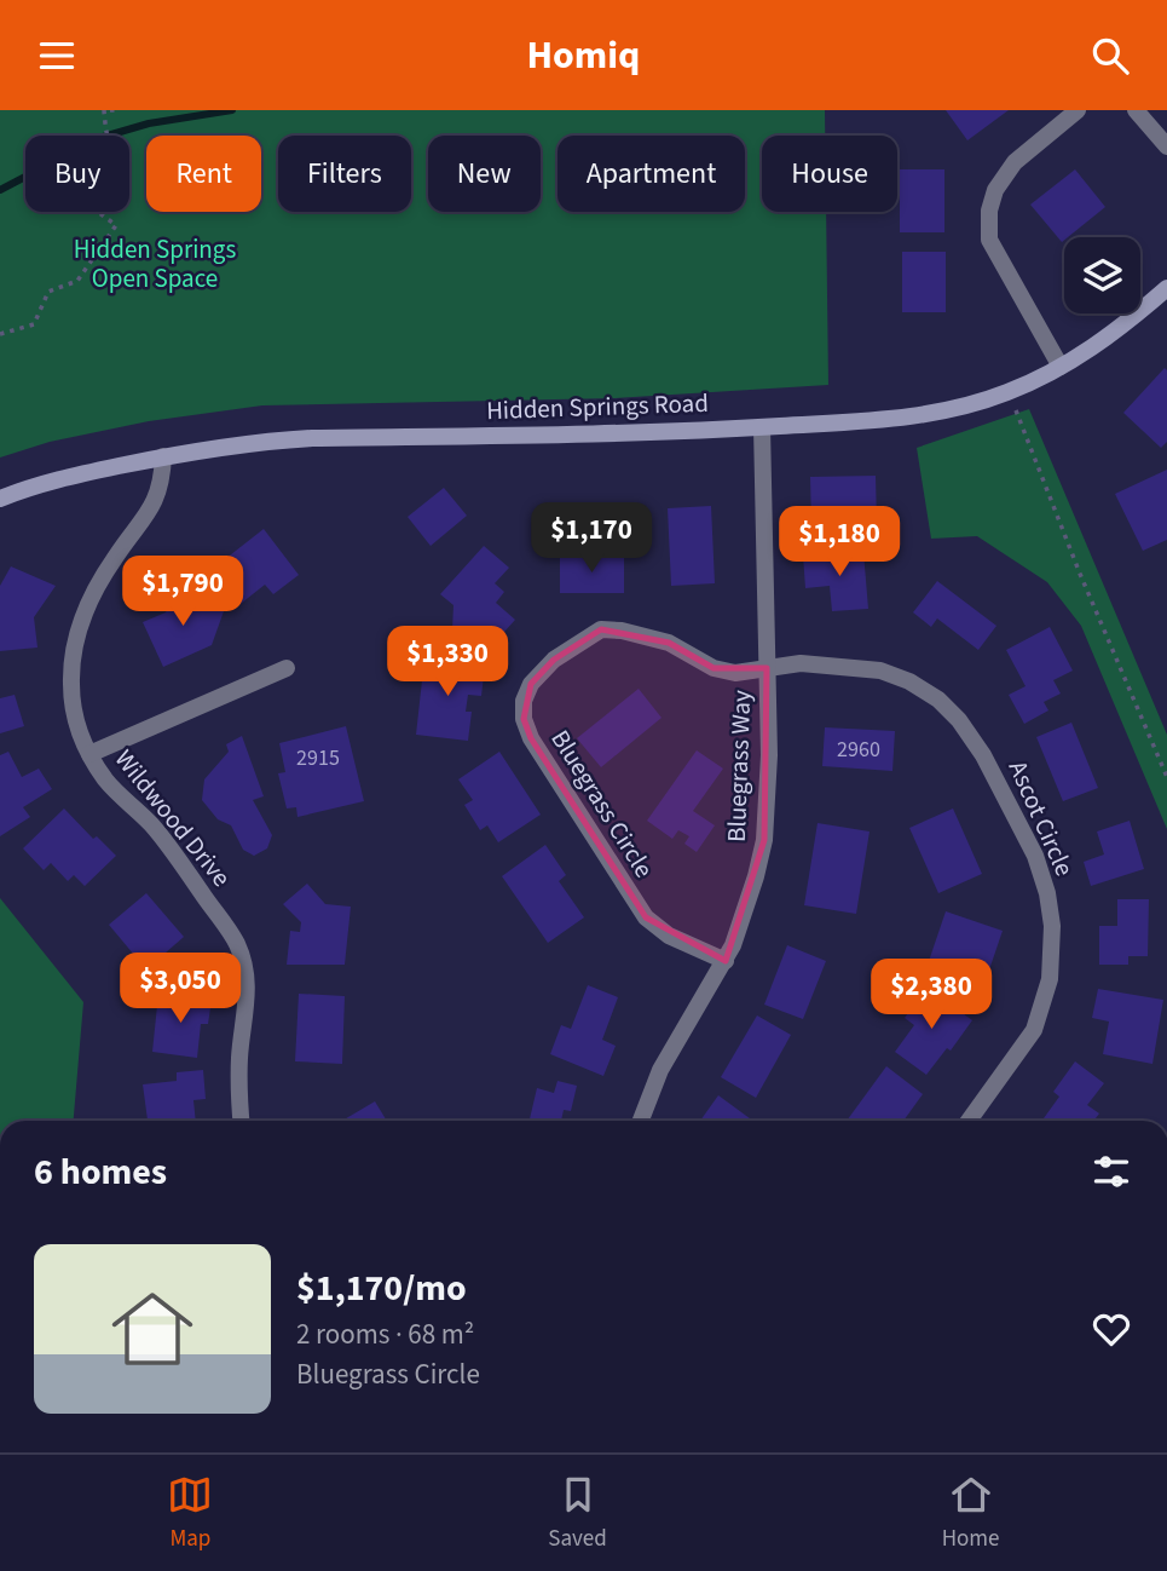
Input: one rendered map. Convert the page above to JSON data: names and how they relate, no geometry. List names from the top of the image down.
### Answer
{
  "streets": {
    "main road": ["Hidden Springs Road"],
    "street": [
      "Bluegrass Way",
      "Bluegrass Circle",
      "Wildwood Drive",
      "Ascot Circle"
    ]
  },
  "crossings": [
    ["Hidden Springs Road", "Bluegrass Way"],
    ["Hidden Springs Road", "Wildwood Drive"],
    ["Bluegrass Way", "Bluegrass Circle"],
    ["Bluegrass Way", "Ascot Circle"],
    ["Bluegrass Circle", "Ascot Circle"]
  ],
  "parks": ["Hidden Springs Open Space"],
  "house_numbers": ["2960", "2915"],
  "page": {
    "header": "Homiq",
    "chip": [
      "Buy",
      "Rent",
      "Filters",
      "New",
      "Apartment",
      "House"
    ],
    "price": [
      "$1,170",
      "$1,180",
      "$1,790",
      "$1,330",
      "$3,050",
      "$2,380"
    ],
    "heading": "6 homes",
    "list": [
      {
        "name": "$1,170/mo",
        "note": "2 rooms · 68 m² · Bluegrass Circle"
      }
    ],
    "tabs": ["Map", "Saved", "Home"]
  }
}
